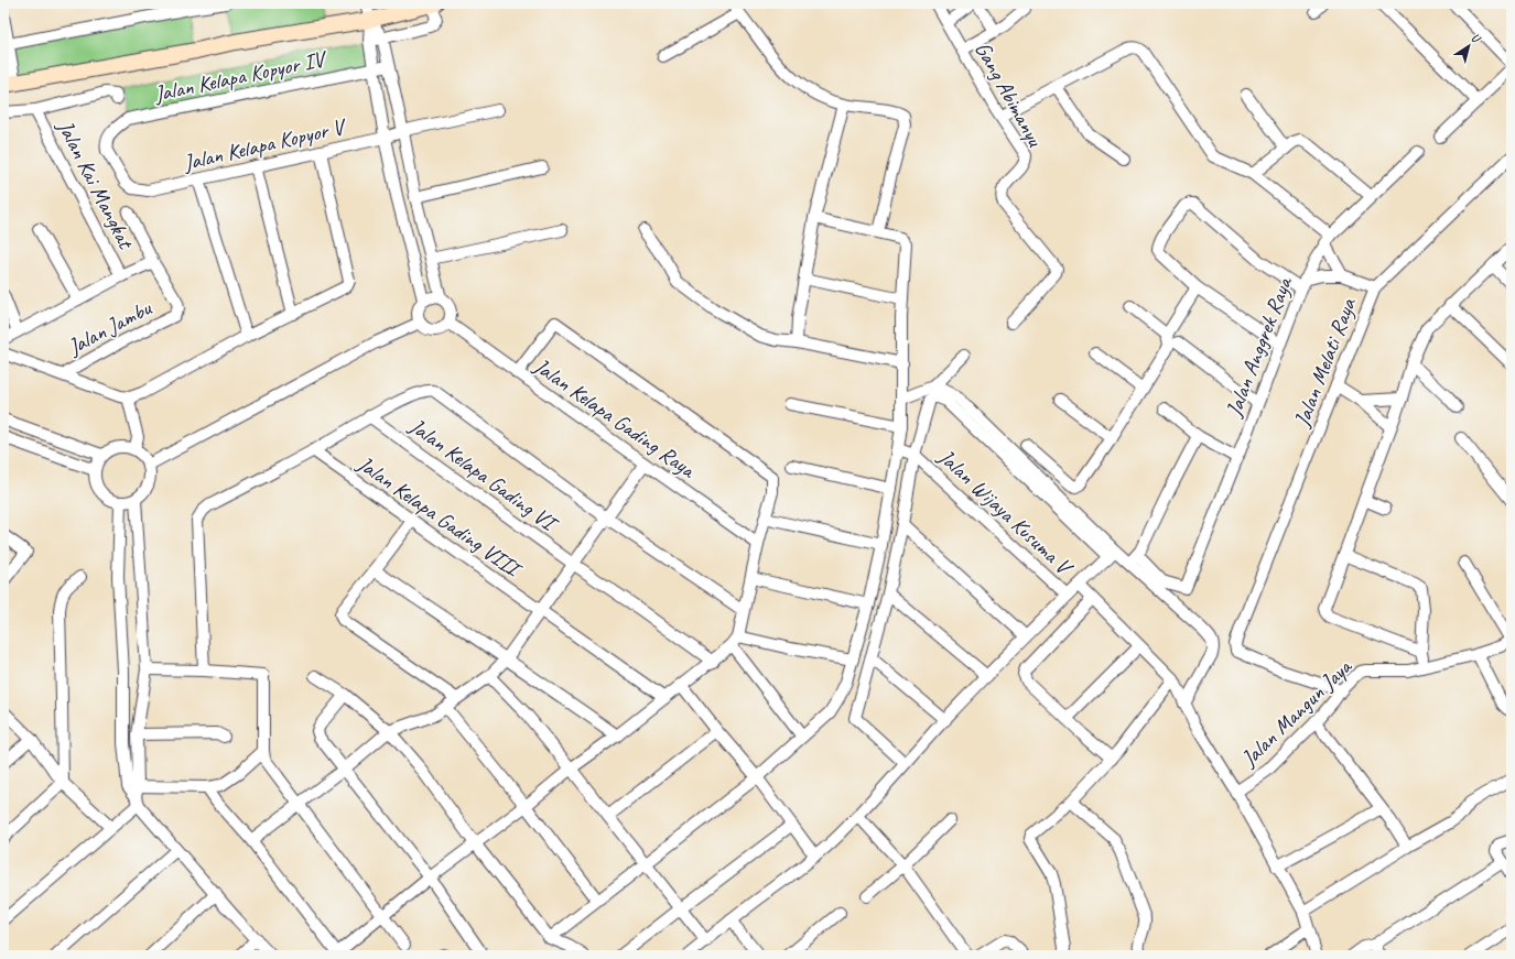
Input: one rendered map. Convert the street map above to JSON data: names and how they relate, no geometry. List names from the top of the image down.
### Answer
{
  "streets": {
    "street": [
      "Jalan Kelapa Kopyor IV",
      "Gang Abimanyu",
      "Jalan Kelapa Kopyor V",
      "Jalan Kai Mangkat",
      "Jalan Jambu",
      "Jalan Anggrek Raya",
      "Jalan Melati Raya",
      "Jalan Kelapa Gading Raya",
      "Jalan Kelapa Gading VI",
      "Jalan Wijaya Kusuma V",
      "Jalan Kelapa Gading VIII",
      "Jalan Mangun Jaya"
    ]
  },
  "crossings": [
    ["Jalan Kelapa Kopyor IV", "Jalan Kelapa Kopyor V"],
    ["Jalan Melati Raya", "Jalan Mangun Jaya"]
  ],
  "north": "top right"
}
